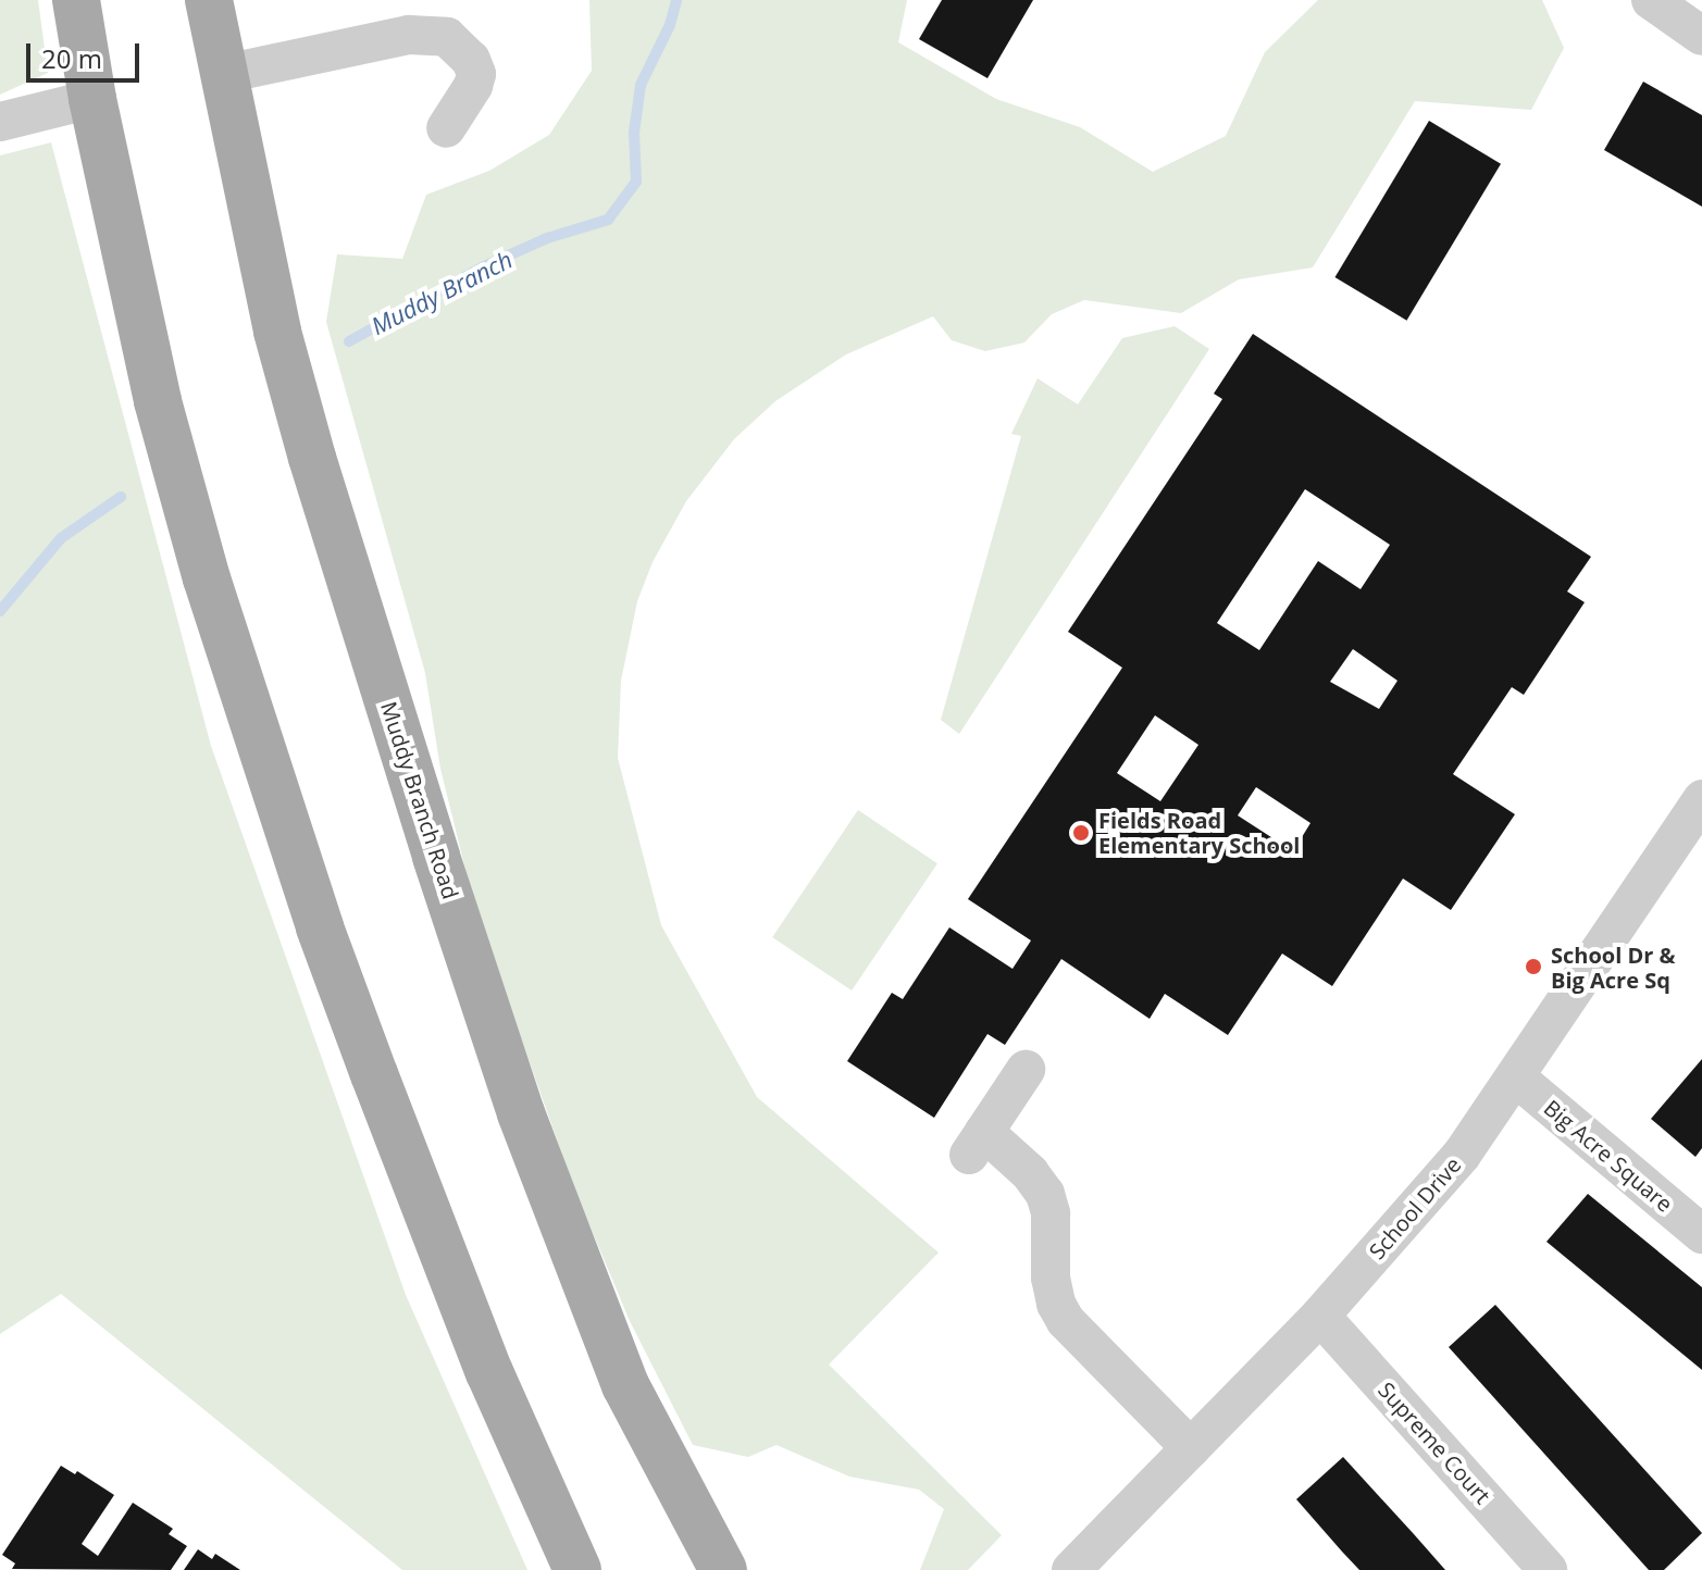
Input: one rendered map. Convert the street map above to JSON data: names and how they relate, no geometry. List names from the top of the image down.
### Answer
{
  "streets": {
    "main road": ["Muddy Branch Road"],
    "street": ["Big Acre Square", "School Drive", "Supreme Court"]
  },
  "crossings": [
    ["Big Acre Square", "School Drive"],
    ["School Drive", "Supreme Court"]
  ],
  "water": ["Muddy Branch"],
  "places": ["Fields Road Elementary School", "School Dr & Big Acre Sq"],
  "scale_bar": "20 m"
}
